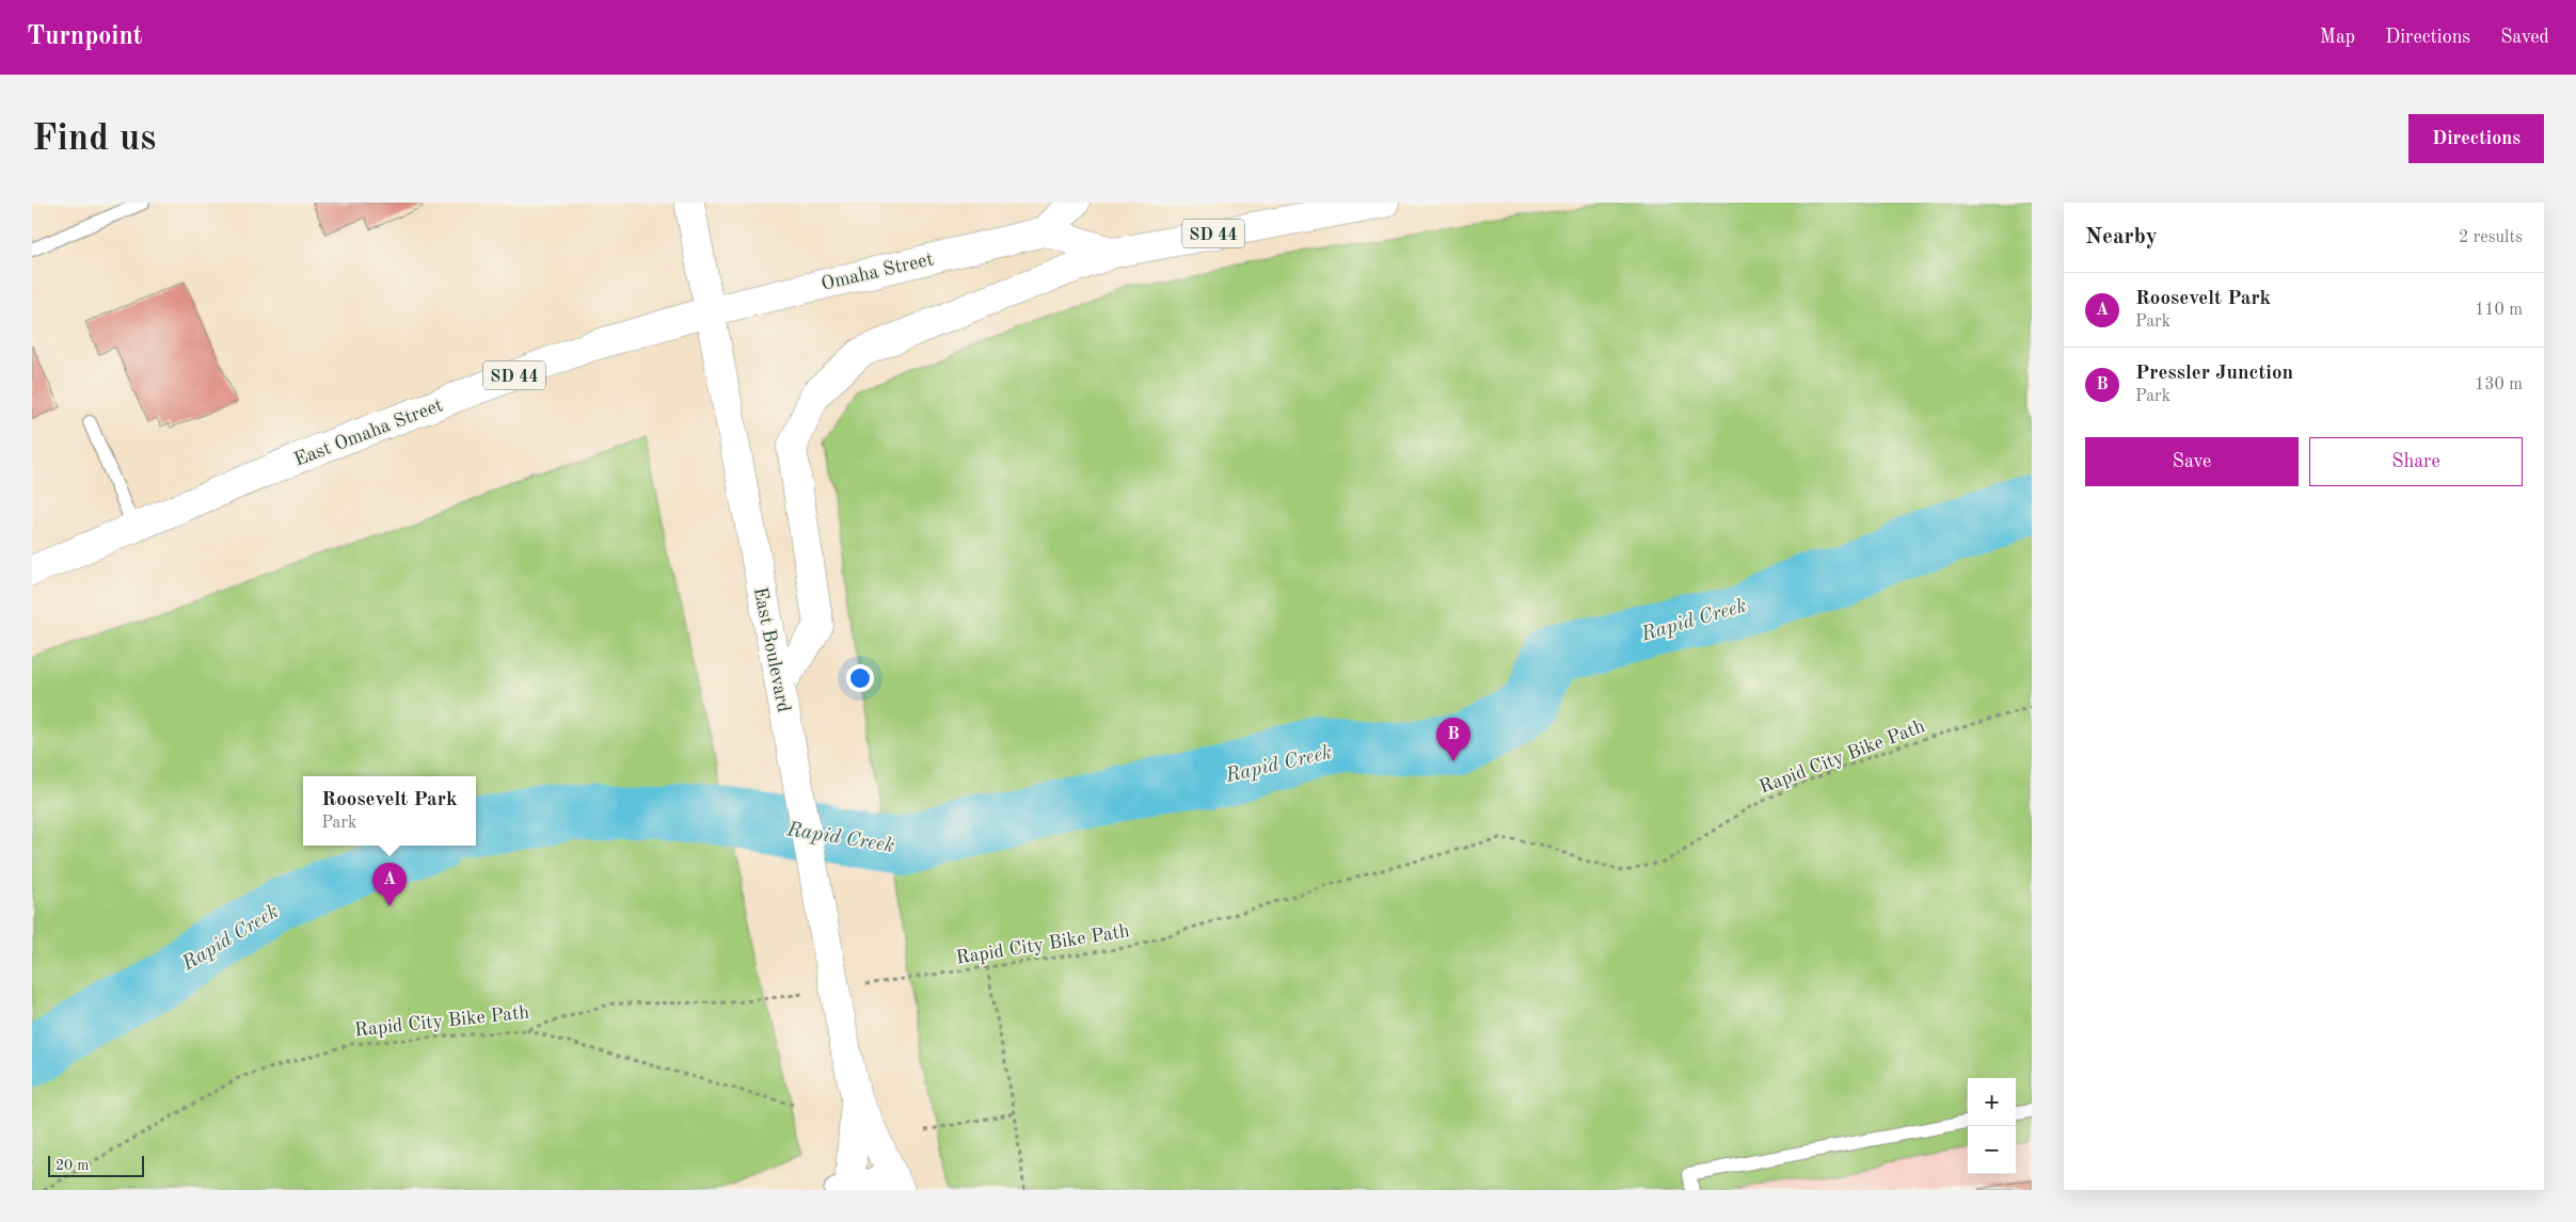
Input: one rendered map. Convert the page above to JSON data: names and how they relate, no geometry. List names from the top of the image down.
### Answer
{
  "streets": {
    "main road": [
      "SD 44",
      "Omaha Street",
      "East Omaha Street",
      "East Boulevard"
    ],
    "path": ["Rapid City Bike Path"]
  },
  "crossings": [
    ["Omaha Street", "East Omaha Street"],
    ["Omaha Street", "East Boulevard"],
    ["East Omaha Street", "East Boulevard"]
  ],
  "water": ["Rapid Creek"],
  "scale_bar": "20 m",
  "page": {
    "header": "Turnpoint",
    "nav": ["Map", "Directions", "Saved"],
    "buttons": [
      "Directions",
      ["Save", "Share"]
    ],
    "title": "Find us",
    "heading": ["Nearby", "2 results"],
    "list": [
      {
        "mark": "A",
        "name": "Roosevelt Park",
        "note": "Park",
        "value": "110 m"
      },
      {
        "mark": "B",
        "name": "Pressler Junction",
        "note": "Park",
        "value": "130 m"
      }
    ],
    "pins": ["B", "A"],
    "popup": ["Roosevelt Park", "Park"],
    "map_buttons": ["+", "−"],
    "scale": "20 m"
  }
}
